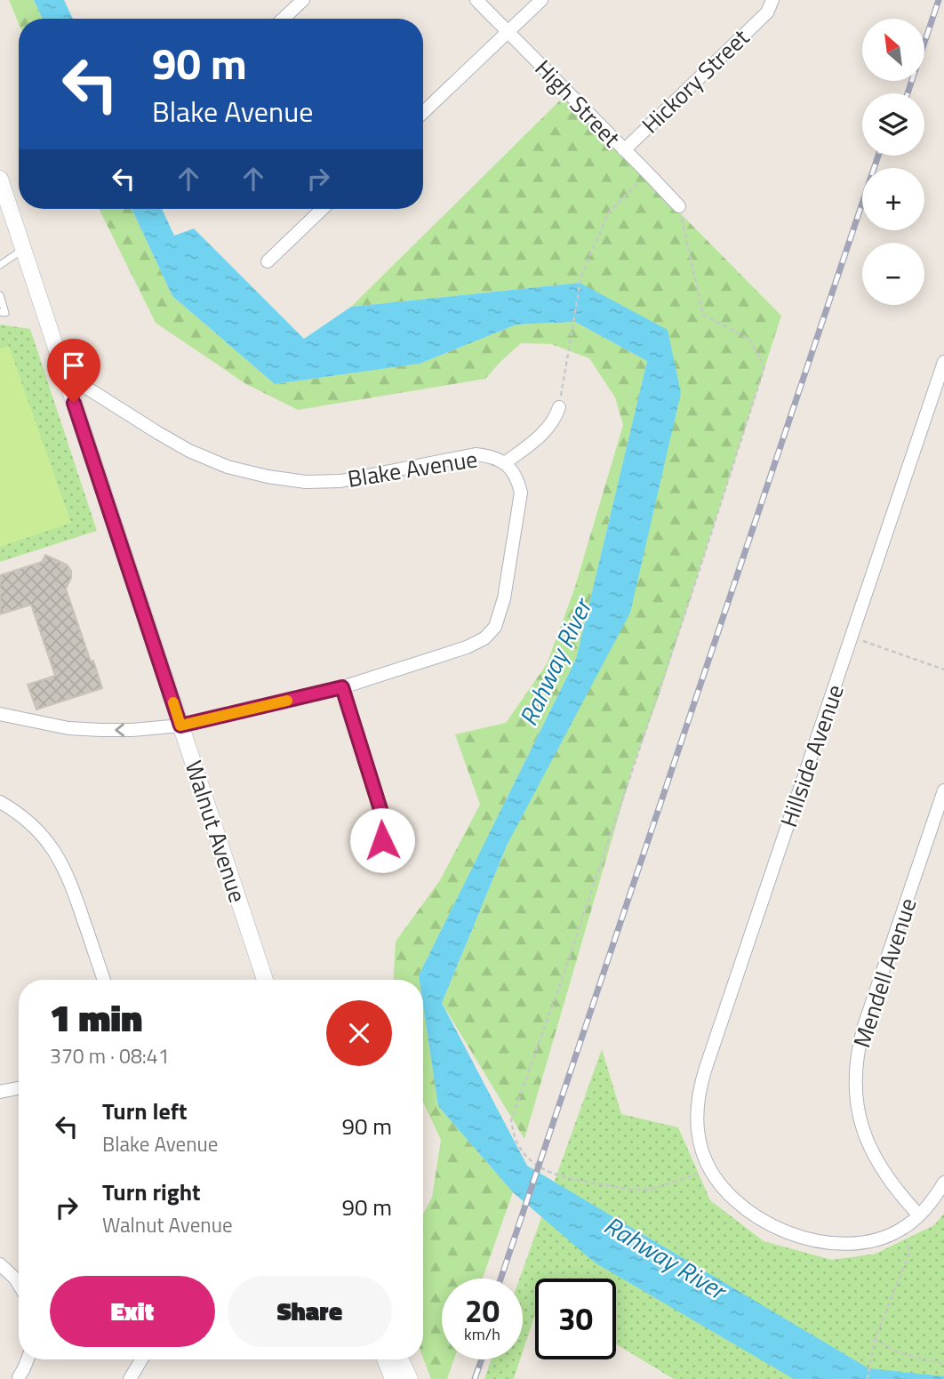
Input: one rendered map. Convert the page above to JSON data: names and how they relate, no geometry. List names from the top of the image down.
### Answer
{
  "streets": {
    "street": [
      "Hickory Street",
      "High Street",
      "Blake Avenue",
      "Hillside Avenue",
      "Walnut Avenue",
      "Mendell Avenue"
    ]
  },
  "crossings": [
    ["Hickory Street", "High Street"],
    ["Blake Avenue", "Walnut Avenue"],
    ["Hillside Avenue", "Mendell Avenue"]
  ],
  "water": ["Rahway River"],
  "north": "top left",
  "page": {
    "map_buttons": ["+", "−"],
    "turn": ["90 m", "Blake Avenue"],
    "heading": ["1 min", "370 m · 08:41"],
    "list": [
      {
        "name": "Turn left",
        "note": "Blake Avenue",
        "value": "90 m"
      },
      {
        "name": "Turn right",
        "note": "Walnut Avenue",
        "value": "90 m"
      }
    ],
    "buttons": ["Exit", "Share"],
    "speed": "20 km/h",
    "limit": "30"
  }
}
